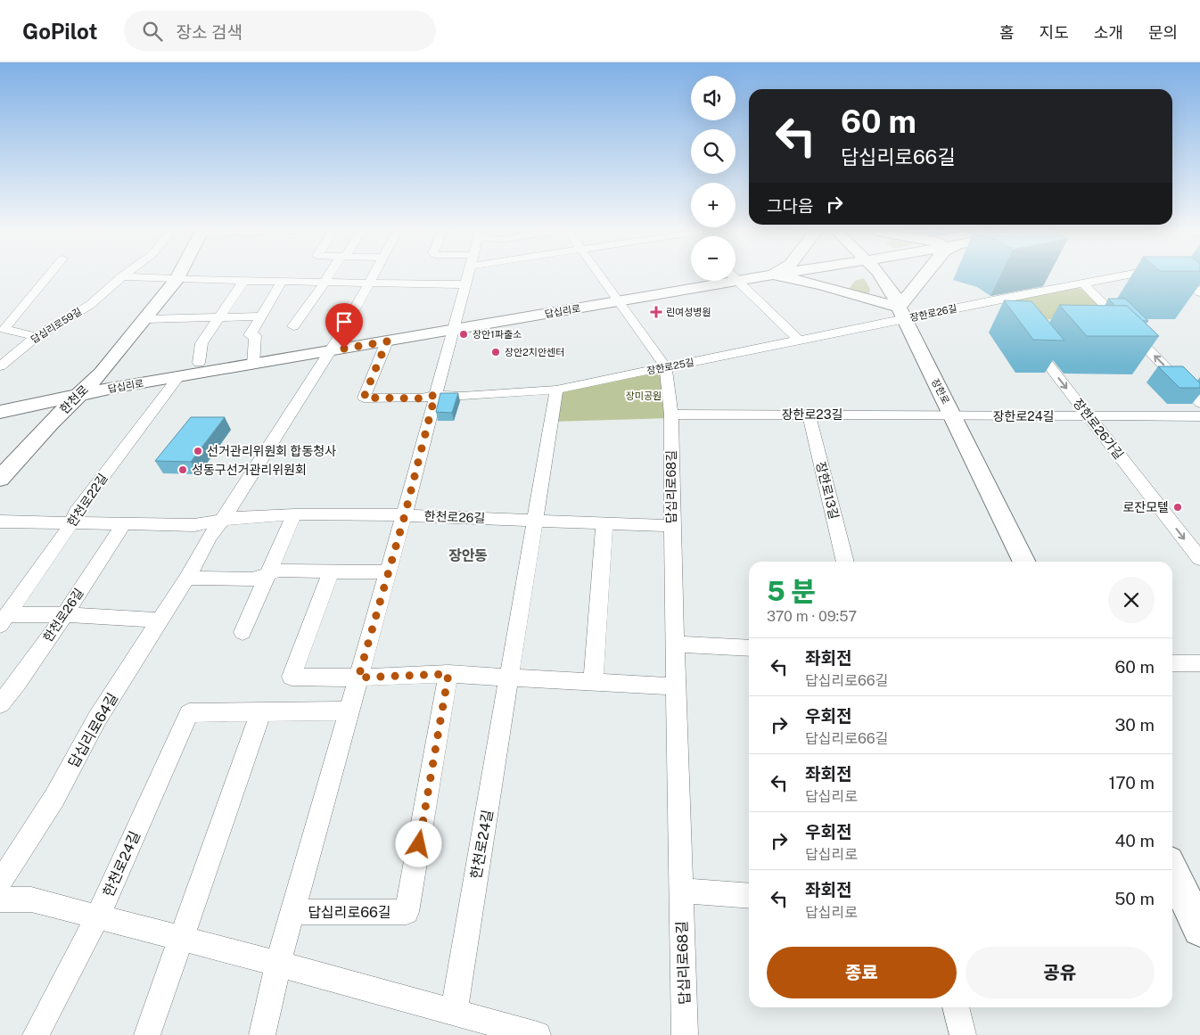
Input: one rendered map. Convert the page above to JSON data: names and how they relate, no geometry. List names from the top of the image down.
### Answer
{
  "streets": {
    "main road": ["답십리로", "장한로", "한천로"],
    "street": [
      "장한로26길",
      "답십리로59길",
      "장한로25길",
      "장한로23길",
      "장한로24길",
      "장한로26가길",
      "답십리로68길",
      "장한로13길",
      "한천로22길",
      "한천로26길",
      "답십리로64길",
      "한천로24길",
      "답십리로66길"
    ]
  },
  "crossings": [
    ["답십리로", "한천로"],
    ["답십리로", "답십리로68길"],
    ["답십리로", "한천로22길"],
    ["답십리로", "답십리로64길"],
    ["답십리로", "답십리로66길"],
    ["장한로26길", "장한로25길"],
    ["장한로26길", "장한로"],
    ["장한로25길", "장한로"],
    ["장한로25길", "답십리로68길"],
    ["장한로25길", "답십리로66길"],
    ["장한로", "장한로23길"],
    ["장한로", "장한로24길"],
    ["장한로23길", "장한로24길"],
    ["장한로23길", "답십리로68길"],
    ["장한로23길", "장한로13길"],
    ["장한로24길", "장한로26가길"],
    ["답십리로68길", "한천로26길"],
    ["한천로22길", "한천로26길"],
    ["한천로26길", "답십리로64길"],
    ["한천로26길", "답십리로66길"]
  ],
  "districts": ["장안동"],
  "parks": ["장미공원"],
  "places": {
    "health": ["린여성병원"],
    "other": [
      "장안1파출소",
      "장안2치안센터",
      "선거관리위원회 합동청사",
      "성동구선거관리위원회",
      "로잔모텔"
    ]
  },
  "page": {
    "header": "GoPilot",
    "search": "장소 검색",
    "nav": [
      "홈",
      "지도",
      "소개",
      "문의"
    ],
    "map_buttons": ["+", "−"],
    "turn": ["60 m", "답십리로66길"],
    "then": "그다음",
    "heading": ["5 분", "370 m · 09:57"],
    "list": [
      {
        "name": "좌회전",
        "note": "답십리로66길",
        "value": "60 m"
      },
      {
        "name": "우회전",
        "note": "답십리로66길",
        "value": "30 m"
      },
      {
        "name": "좌회전",
        "note": "답십리로",
        "value": "170 m"
      },
      {
        "name": "우회전",
        "note": "답십리로",
        "value": "40 m"
      },
      {
        "name": "좌회전",
        "note": "답십리로",
        "value": "50 m"
      }
    ],
    "buttons": ["종료", "공유"]
  }
}
